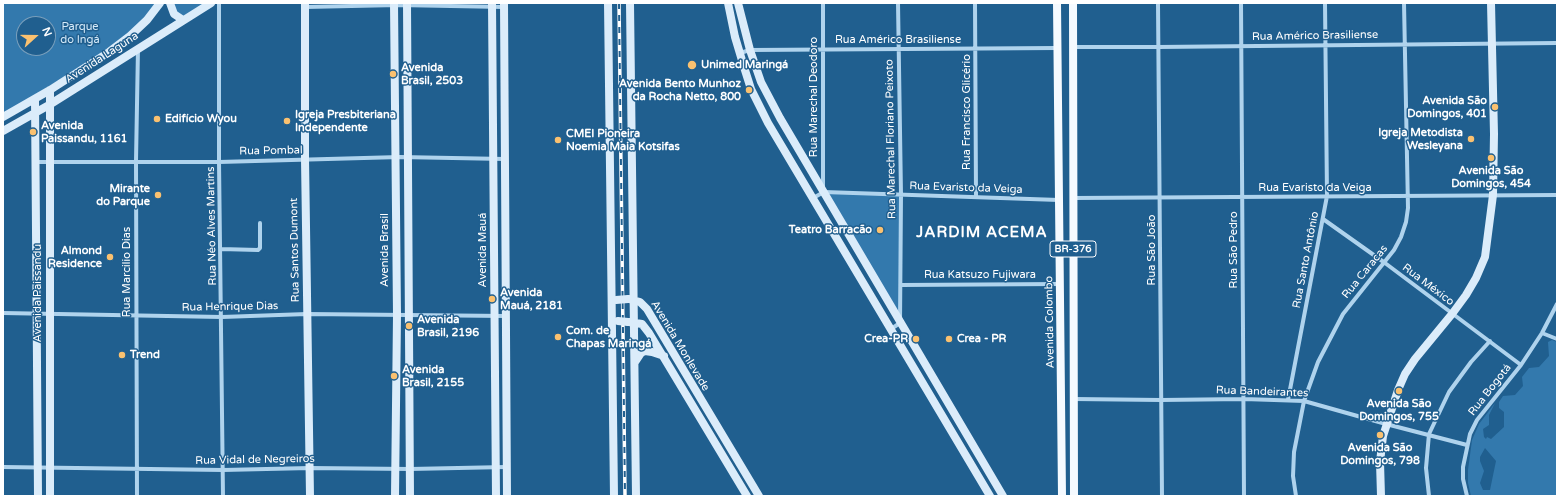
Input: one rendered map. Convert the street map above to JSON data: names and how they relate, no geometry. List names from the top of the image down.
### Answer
{
  "streets": {
    "main road": [
      "Avenida Laguna",
      "BR-376",
      "Rua Santos Dumont",
      "Avenida Brasil",
      "Avenida Mauá",
      "Avenida Paissandu",
      "Avenida Colombo",
      "Avenida Monlevade"
    ],
    "street": [
      "Rua Américo Brasiliense",
      "Rua Marechal Deodoro",
      "Rua Francisco Glicério",
      "Rua Marechal Floriano Peixoto",
      "Rua Pombal",
      "Rua Evaristo da Veiga",
      "Rua Néo Alves Martins",
      "Rua São João",
      "Rua São Pedro",
      "Rua Santo Antônio",
      "Rua Marcilio Dias",
      "Rua Caracas",
      "Rua Katsuzo Fujiwara",
      "Rua México",
      "Rua Henrique Dias",
      "Rua Bogotá",
      "Rua Bandeirantes",
      "Rua Vidal de Negreiros"
    ]
  },
  "crossings": [
    ["Rua Américo Brasiliense", "Rua Marechal Deodoro"],
    ["Rua Américo Brasiliense", "Rua Francisco Glicério"],
    ["Rua Américo Brasiliense", "Rua Marechal Floriano Peixoto"],
    ["Rua Américo Brasiliense", "BR-376"],
    ["Rua Américo Brasiliense", "Rua São João"],
    ["Rua Américo Brasiliense", "Rua São Pedro"],
    ["Rua Américo Brasiliense", "Rua Santo Antônio"],
    ["Rua Américo Brasiliense", "Rua Caracas"],
    ["Rua Américo Brasiliense", "Avenida Colombo"],
    ["Avenida Laguna", "Rua Marcilio Dias"],
    ["Avenida Laguna", "Avenida Paissandu"],
    ["Rua Marechal Deodoro", "Rua Evaristo da Veiga"],
    ["Rua Francisco Glicério", "Rua Evaristo da Veiga"],
    ["Rua Marechal Floriano Peixoto", "Rua Evaristo da Veiga"],
    ["Rua Marechal Floriano Peixoto", "Rua Katsuzo Fujiwara"],
    ["Rua Pombal", "Rua Néo Alves Martins"],
    ["Rua Pombal", "Rua Santos Dumont"],
    ["Rua Pombal", "Avenida Brasil"],
    ["Rua Pombal", "Avenida Mauá"],
    ["Rua Pombal", "Rua Marcilio Dias"],
    ["Rua Pombal", "Avenida Paissandu"],
    ["Rua Evaristo da Veiga", "BR-376"],
    ["Rua Evaristo da Veiga", "Rua São João"],
    ["Rua Evaristo da Veiga", "Rua São Pedro"],
    ["Rua Evaristo da Veiga", "Rua Santo Antônio"],
    ["Rua Evaristo da Veiga", "Rua Caracas"],
    ["Rua Evaristo da Veiga", "Avenida Colombo"],
    ["Rua Néo Alves Martins", "Rua Henrique Dias"],
    ["Rua Néo Alves Martins", "Rua Vidal de Negreiros"],
    ["BR-376", "Rua Bandeirantes"],
    ["Rua Santos Dumont", "Rua Henrique Dias"],
    ["Rua Santos Dumont", "Rua Vidal de Negreiros"],
    ["Avenida Brasil", "Rua Henrique Dias"],
    ["Avenida Brasil", "Rua Vidal de Negreiros"],
    ["Avenida Mauá", "Rua Henrique Dias"],
    ["Avenida Mauá", "Rua Vidal de Negreiros"],
    ["Rua São João", "Rua Bandeirantes"],
    ["Rua São Pedro", "Rua Bandeirantes"],
    ["Rua Santo Antônio", "Rua México"],
    ["Rua Santo Antônio", "Rua Bandeirantes"],
    ["Rua Marcilio Dias", "Rua Henrique Dias"],
    ["Rua Marcilio Dias", "Rua Vidal de Negreiros"],
    ["Rua Caracas", "Rua México"],
    ["Rua Caracas", "Rua Bandeirantes"],
    ["Rua Katsuzo Fujiwara", "Avenida Colombo"],
    ["Rua México", "Rua Bogotá"],
    ["Avenida Paissandu", "Rua Henrique Dias"],
    ["Avenida Paissandu", "Rua Vidal de Negreiros"],
    ["Rua Bogotá", "Rua Bandeirantes"]
  ],
  "districts": ["JARDIM ACEMA"],
  "parks": ["Parque do Ingá"],
  "places": [
    "Unimed Maringá",
    "Avenida Brasil, 2503",
    "Avenida Bento Munhoz da Rocha Netto, 800",
    "Avenida São Domingos, 401",
    "Edifício Wyou",
    "Igreja Presbiteriana Independente",
    "Avenida Paissandu, 1161",
    "Igreja Metodista Wesleyana",
    "CMEI Pioneira Noemia Maia Kotsifas",
    "Avenida São Domingos, 454",
    "Mirante do Parque",
    "Teatro Barracão",
    "Almond Residence",
    "Avenida Mauá, 2181",
    "Avenida Brasil, 2196",
    "Com. de Chapas Maringá",
    "Crea-PR",
    "Crea - PR",
    "Trend",
    "Avenida Brasil, 2155",
    "Avenida São Domingos, 755",
    "Avenida São Domingos, 798"
  ],
  "north": "right"
}
